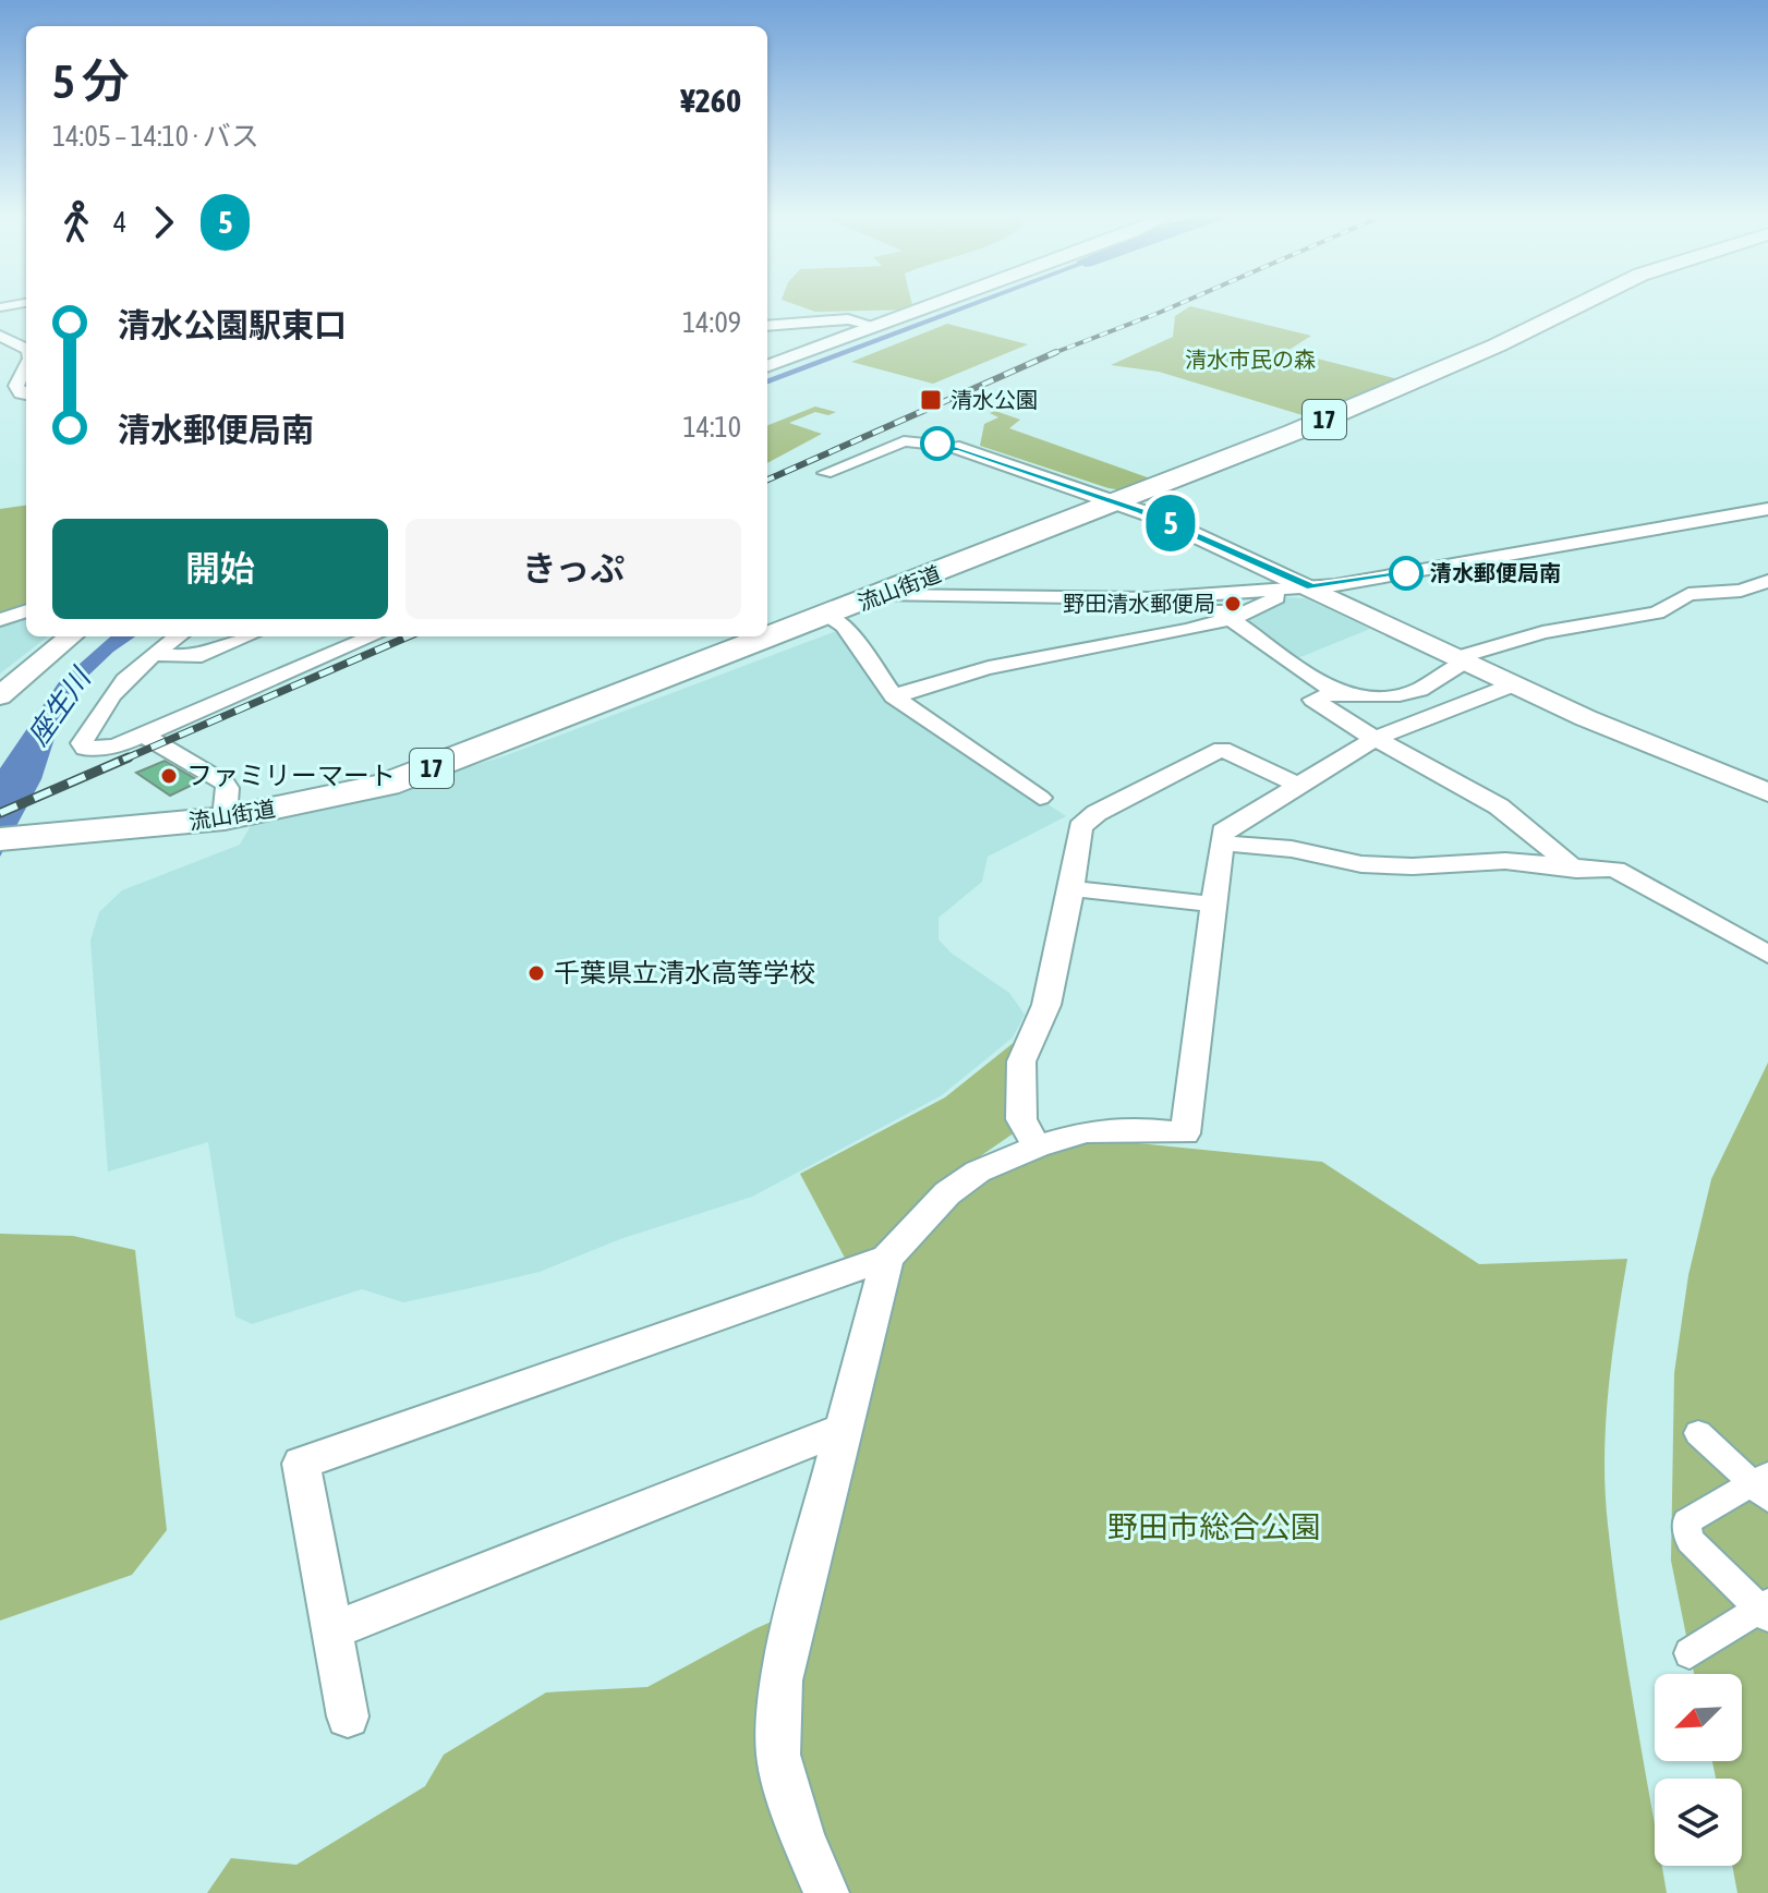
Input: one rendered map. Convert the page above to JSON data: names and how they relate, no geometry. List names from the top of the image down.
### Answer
{
  "streets": {
    "main road": ["17", "流山街道"]
  },
  "water": ["座生川"],
  "parks": ["清水市民の森", "野田市総合公園"],
  "places": {
    "transit": ["清水公園"],
    "other": [
      "清水郵便局南",
      "野田清水郵便局",
      "ファミリーマート",
      "千葉県立清水高等学校"
    ]
  },
  "lines": ["bus line 5"],
  "north": "bottom left",
  "page": {
    "on_map": "5",
    "heading": ["5 分", "14:05 – 14:10 · バス", "¥260"],
    "legs": ["4", "5"],
    "list": [
      {
        "name": "清水公園駅東口",
        "value": "14:09"
      },
      {
        "name": "清水郵便局南",
        "value": "14:10"
      }
    ],
    "buttons": ["開始", "きっぷ"]
  }
}
